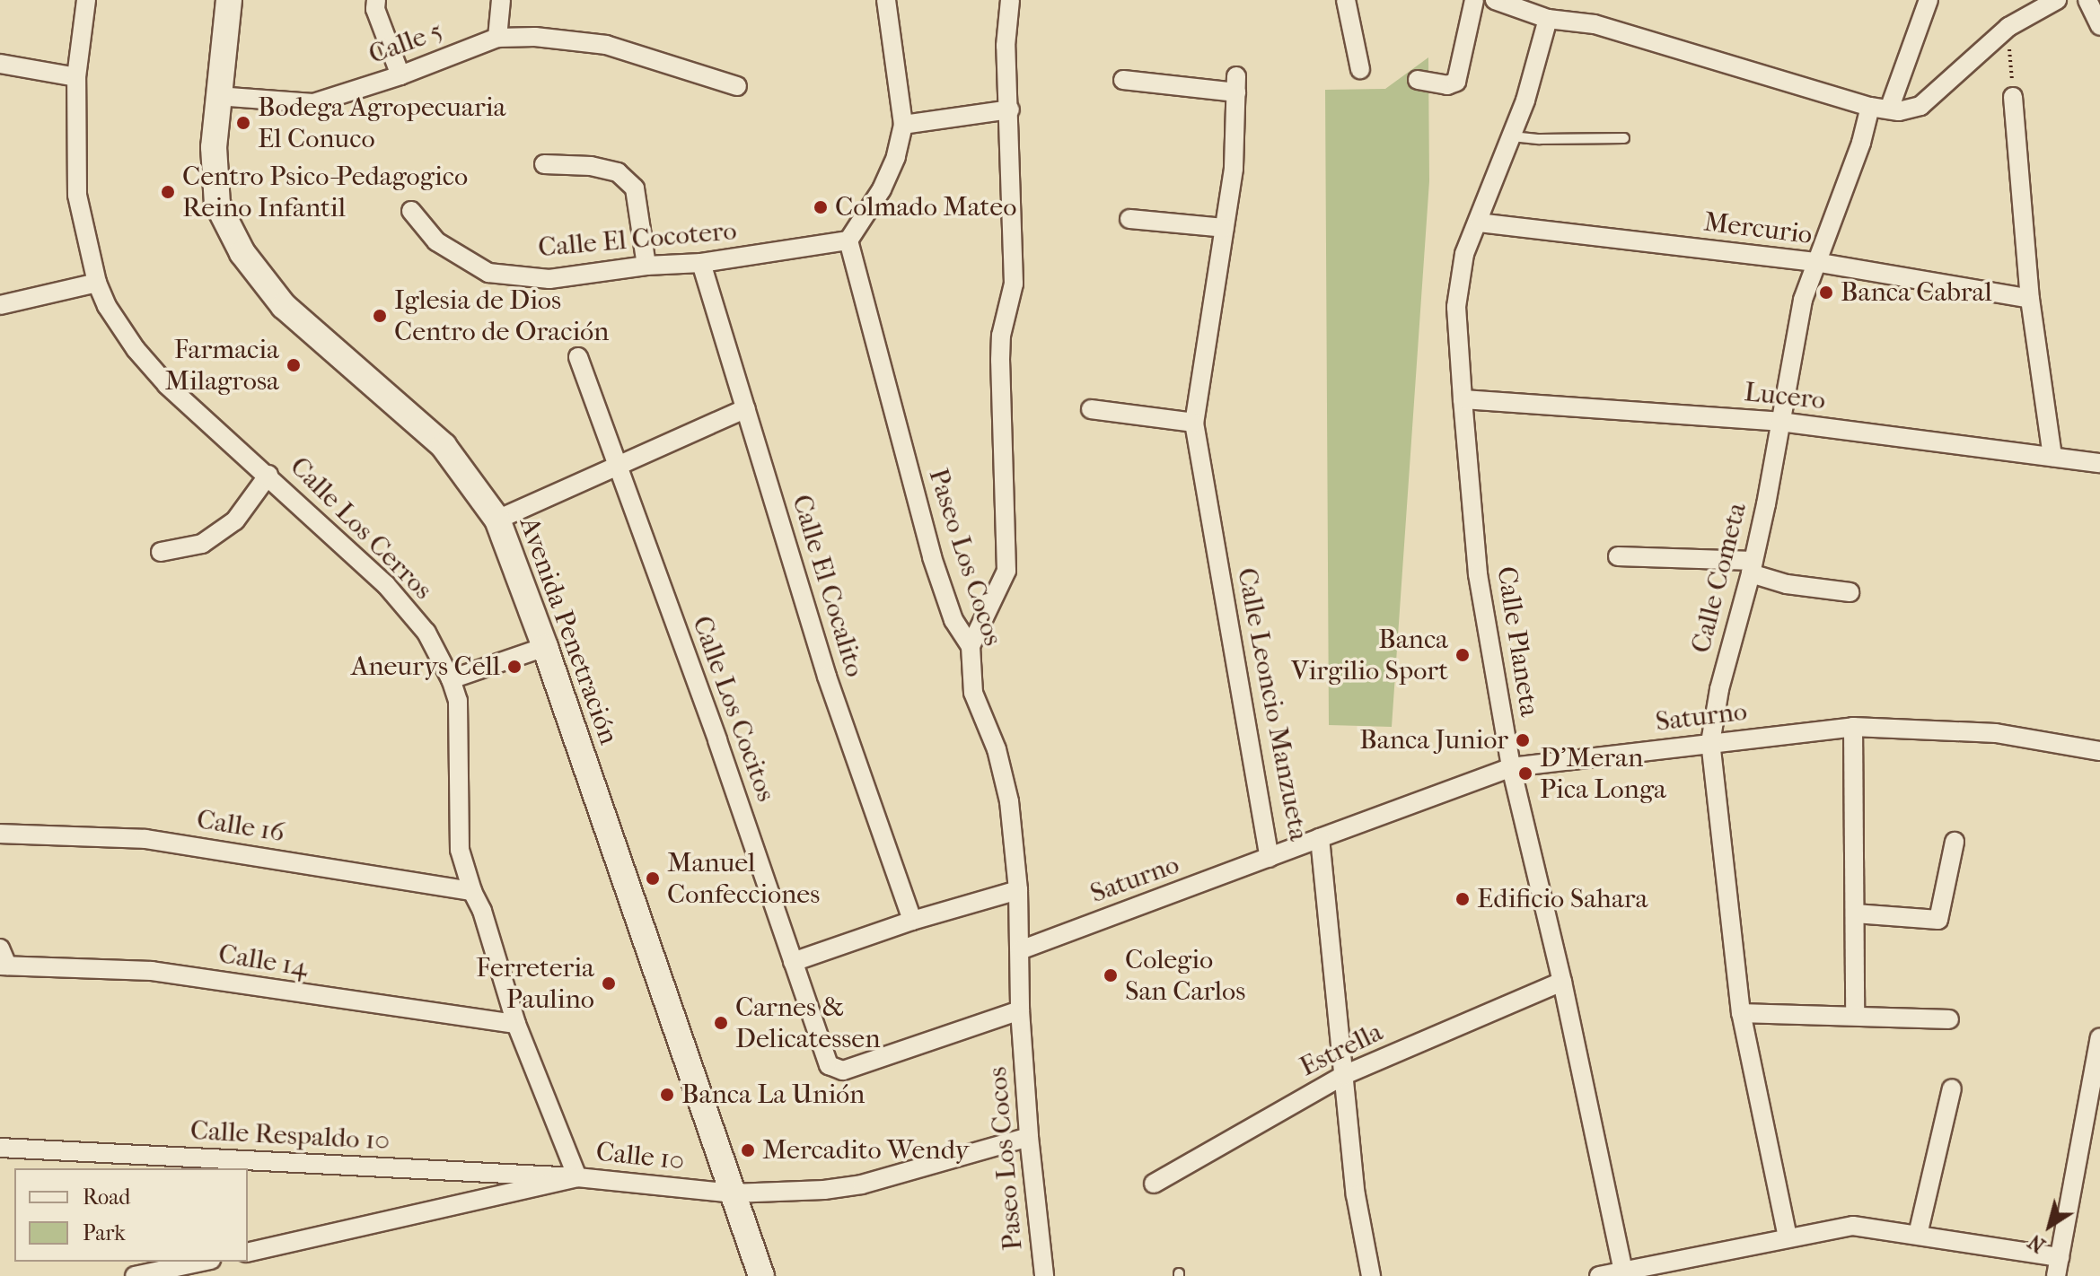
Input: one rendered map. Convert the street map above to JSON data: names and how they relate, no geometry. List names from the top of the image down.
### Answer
{
  "streets": {
    "street": [
      "Calle 5",
      "Mercurio",
      "Calle El Cocotero",
      "Lucero",
      "Calle Los Cerros",
      "Paseo Los Cocos",
      "Calle Cometa",
      "Calle El Cocalito",
      "Avenida Penetración",
      "Calle Planeta",
      "Calle Leoncio Manzueta",
      "Calle Los Cocitos",
      "Saturno",
      "Calle 16",
      "Calle 14",
      "Estrella",
      "Calle Respaldo 10",
      "Calle 10"
    ]
  },
  "crossings": [
    ["Calle 5", "Avenida Penetración"],
    ["Mercurio", "Calle Cometa"],
    ["Mercurio", "Calle Planeta"],
    ["Calle El Cocotero", "Paseo Los Cocos"],
    ["Calle El Cocotero", "Calle El Cocalito"],
    ["Lucero", "Calle Cometa"],
    ["Lucero", "Calle Planeta"],
    ["Calle Los Cerros", "Calle 16"],
    ["Calle Los Cerros", "Calle 14"],
    ["Calle Los Cerros", "Calle Respaldo 10"],
    ["Calle Los Cerros", "Calle 10"],
    ["Paseo Los Cocos", "Calle Los Cocitos"],
    ["Paseo Los Cocos", "Saturno"],
    ["Paseo Los Cocos", "Calle 10"],
    ["Calle Cometa", "Saturno"],
    ["Avenida Penetración", "Calle 10"],
    ["Calle Planeta", "Saturno"],
    ["Calle Planeta", "Estrella"],
    ["Calle Leoncio Manzueta", "Saturno"],
    ["Calle Leoncio Manzueta", "Estrella"],
    ["Calle Respaldo 10", "Calle 10"]
  ],
  "places": [
    "Bodega Agropecuaria El Conuco",
    "Centro Psico-Pedagogico Reino Infantil",
    "Colmado Mateo",
    "Banca Cabral",
    "Iglesia de Dios Centro de Oración",
    "Farmacia Milagrosa",
    "Banca Virgilio Sport",
    "Aneurys Cell",
    "Banca Junior",
    "D'Meran Pica Longa",
    "Manuel Confecciones",
    "Edificio Sahara",
    "Colegio San Carlos",
    "Ferreteria Paulino",
    "Carnes & Delicatessen",
    "Banca La Unión",
    "Mercadito Wendy"
  ],
  "legend": ["Road", "Park"],
  "north": "bottom left"
}
